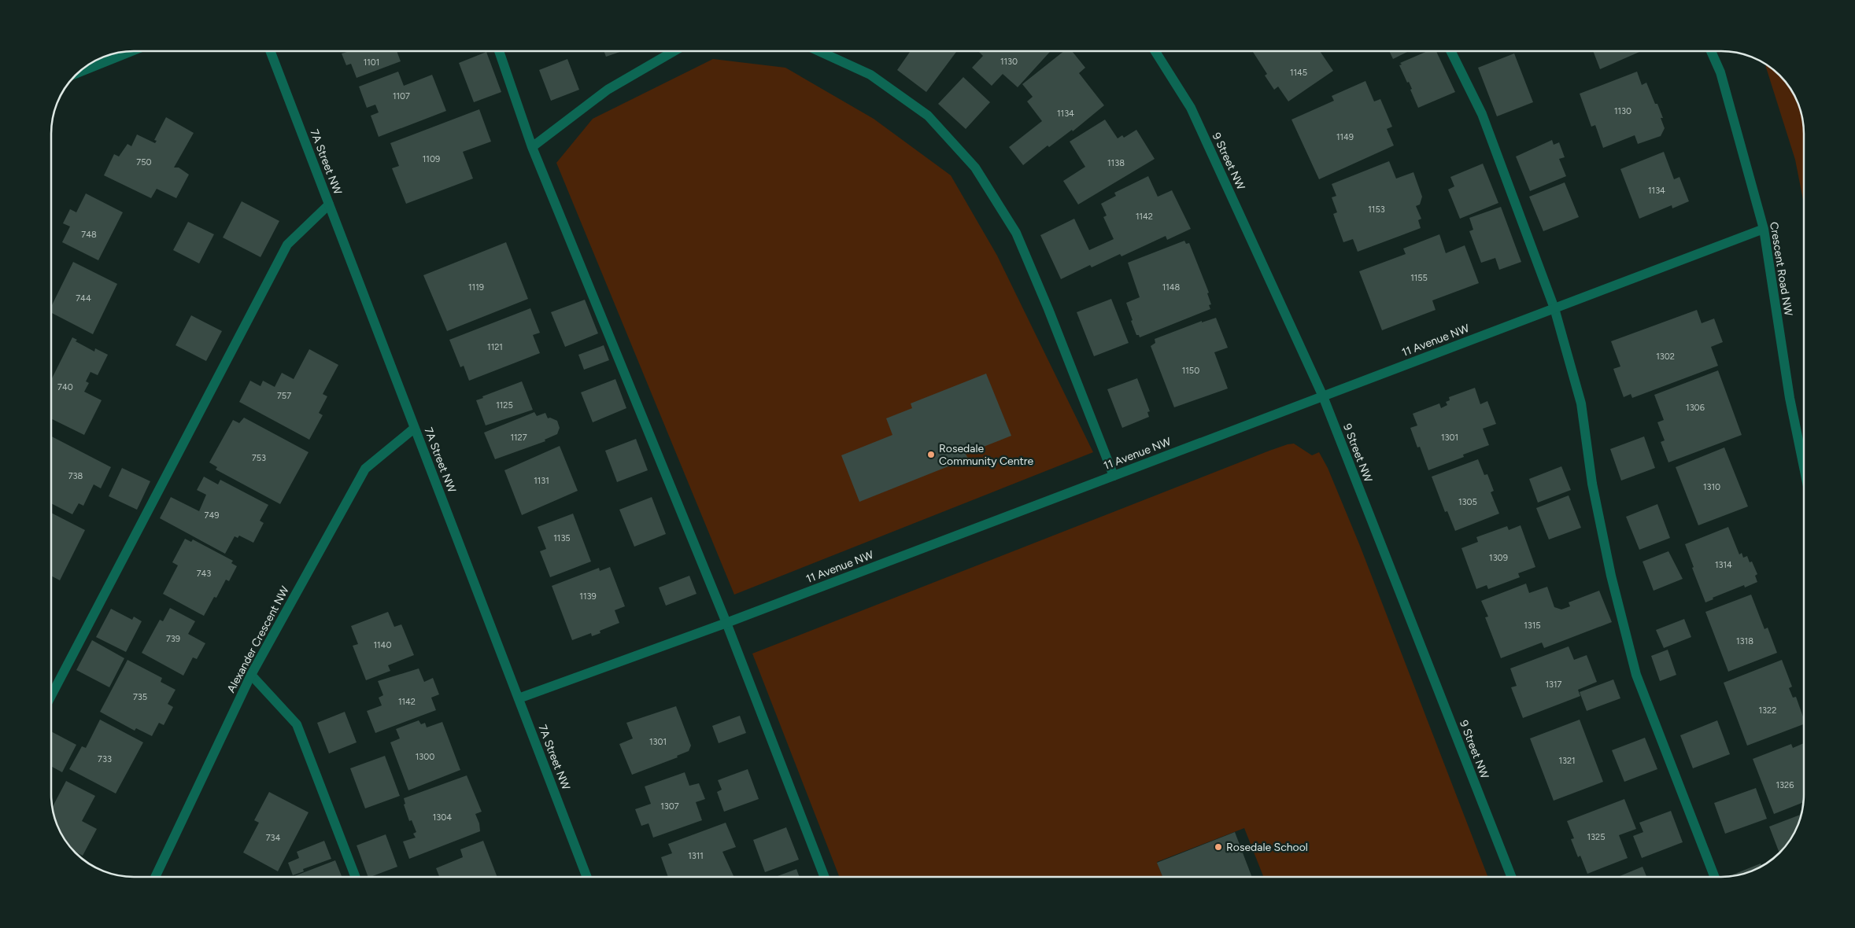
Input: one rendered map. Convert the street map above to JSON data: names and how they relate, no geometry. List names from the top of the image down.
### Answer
{
  "streets": {
    "street": [
      "9 Street NW",
      "7A Street NW",
      "Crescent Road NW",
      "11 Avenue NW",
      "Alexander Crescent NW"
    ]
  },
  "crossings": [
    ["9 Street NW", "11 Avenue NW"],
    ["7A Street NW", "11 Avenue NW"],
    ["7A Street NW", "Alexander Crescent NW"],
    ["Crescent Road NW", "11 Avenue NW"]
  ],
  "places": ["Rosedale Community Centre", "Rosedale School"],
  "house_numbers": [
    "1130",
    "1101",
    "1145",
    "1107",
    "1130",
    "1134",
    "1149",
    "1109",
    "750",
    "1138",
    "1134",
    "1153",
    "1142",
    "748",
    "1155",
    "1119",
    "1148",
    "744",
    "1121",
    "1302",
    "1150",
    "740",
    "757",
    "1125",
    "1306",
    "1127",
    "1301",
    "753",
    "738",
    "1131",
    "1310",
    "1305",
    "749",
    "1135",
    "1309",
    "1314",
    "743",
    "1139",
    "1315",
    "739",
    "1318",
    "1140",
    "1317",
    "735",
    "1142",
    "1322",
    "1301",
    "1300",
    "733",
    "1321",
    "1326",
    "1307",
    "1304",
    "1325",
    "734",
    "1311"
  ]
}
